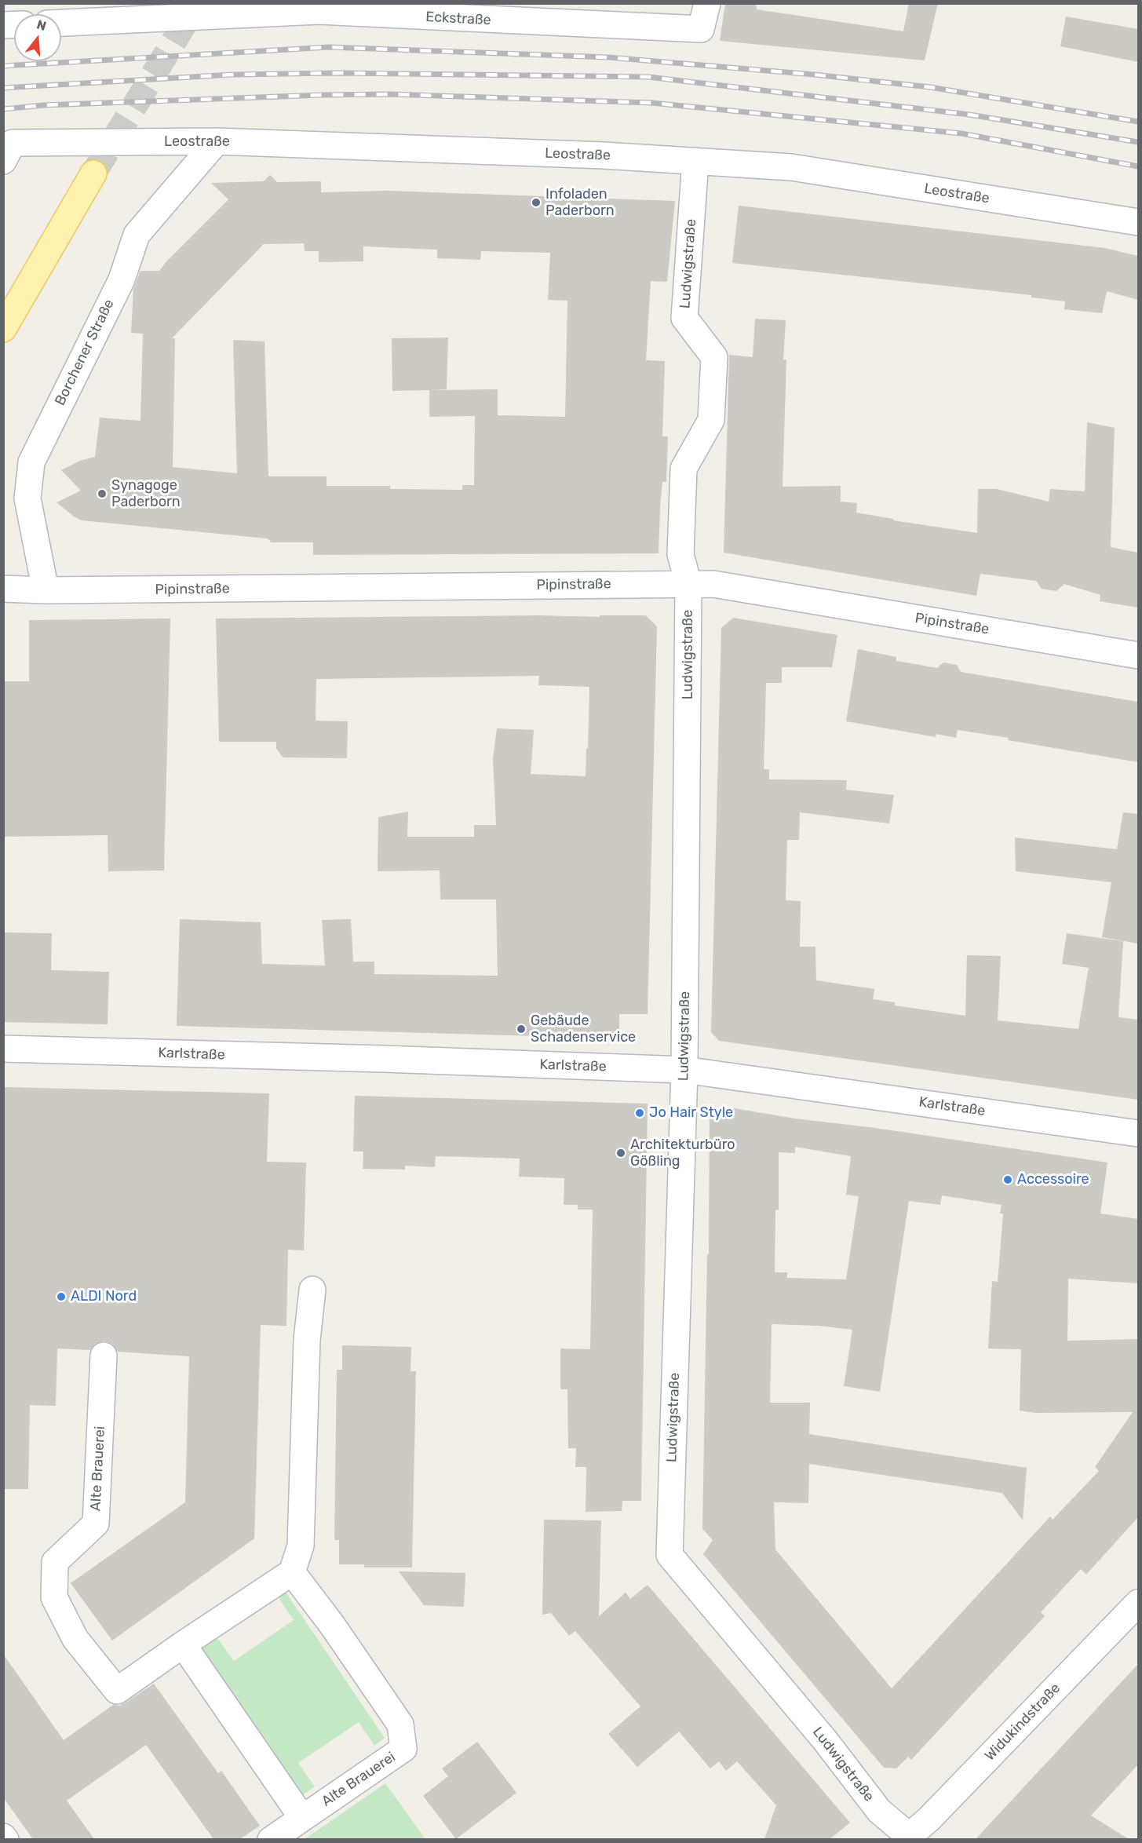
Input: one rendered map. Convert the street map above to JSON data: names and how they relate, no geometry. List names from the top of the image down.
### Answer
{
  "streets": {
    "street": [
      "Eckstraße",
      "Leostraße",
      "Ludwigstraße",
      "Borchener Straße",
      "Pipinstraße",
      "Karlstraße",
      "Alte Brauerei",
      "Widukindstraße"
    ]
  },
  "crossings": [
    ["Leostraße", "Ludwigstraße"],
    ["Leostraße", "Borchener Straße"],
    ["Ludwigstraße", "Pipinstraße"],
    ["Ludwigstraße", "Karlstraße"],
    ["Ludwigstraße", "Widukindstraße"],
    ["Borchener Straße", "Pipinstraße"]
  ],
  "places": [
    "Infoladen Paderborn",
    "Synagoge Paderborn",
    "Gebäude Schadenservice",
    "Jo Hair Style",
    "Architekturbüro Gößling",
    "Accessoire",
    "ALDI Nord"
  ],
  "north": "top"
}
